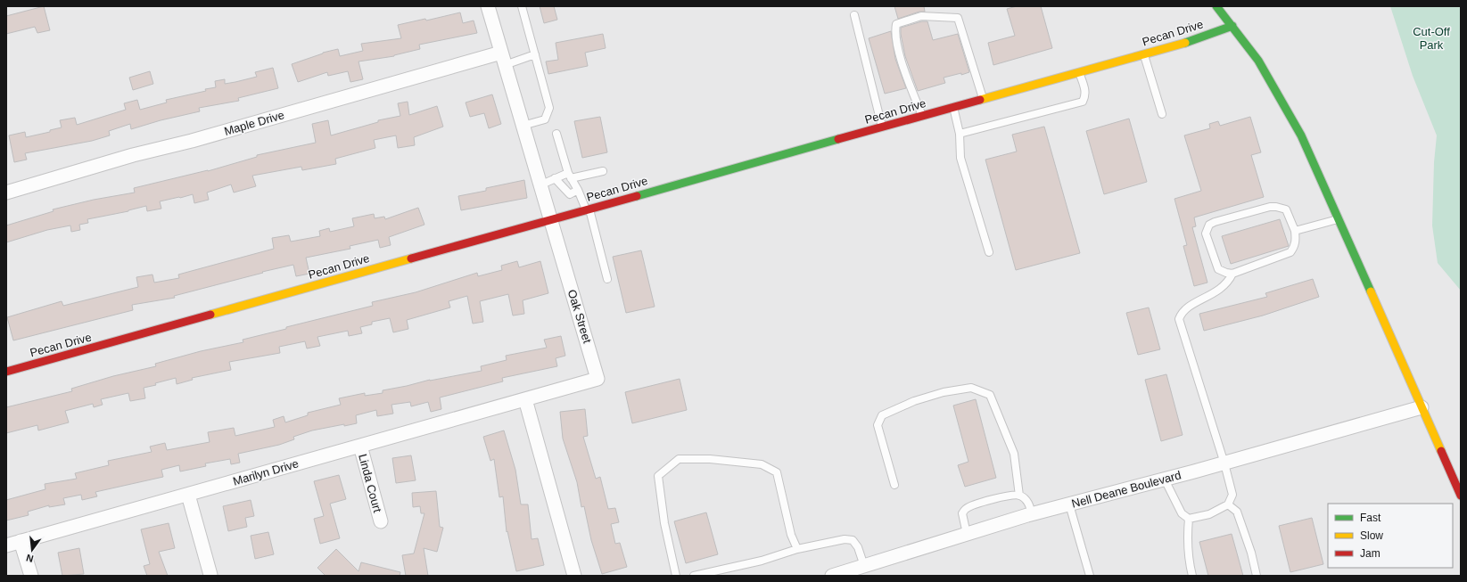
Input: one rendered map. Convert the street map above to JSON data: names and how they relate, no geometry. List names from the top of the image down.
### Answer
{
  "streets": {
    "street": [
      "Pecan Drive",
      "Maple Drive",
      "Oak Street",
      "Marilyn Drive",
      "Linda Court",
      "Nell Deane Boulevard"
    ]
  },
  "crossings": [
    ["Pecan Drive", "Oak Street"],
    ["Maple Drive", "Oak Street"],
    ["Oak Street", "Marilyn Drive"],
    ["Marilyn Drive", "Linda Court"]
  ],
  "parks": ["Cut-Off Park"],
  "legend": ["Fast", "Slow", "Jam"],
  "north": "bottom"
}
